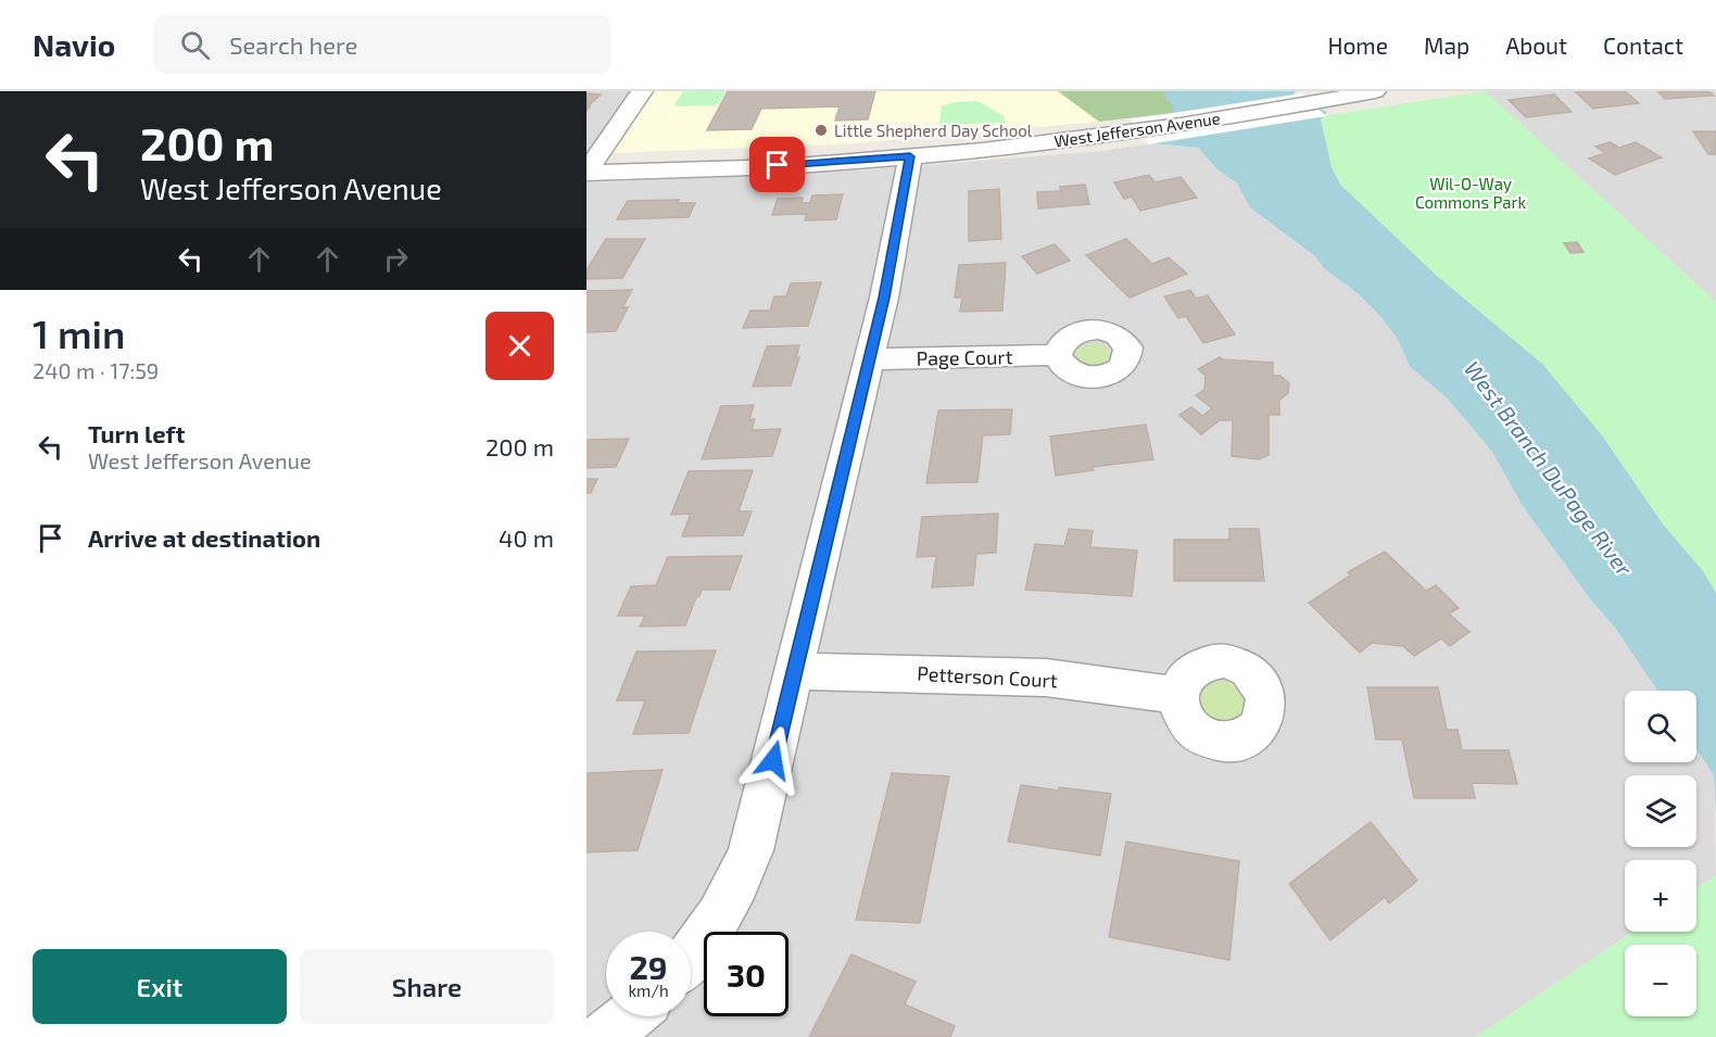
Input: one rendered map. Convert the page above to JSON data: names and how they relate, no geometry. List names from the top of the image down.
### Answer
{
  "streets": {
    "street": ["West Jefferson Avenue", "Page Court", "Petterson Court"]
  },
  "water": ["West Branch DuPage River"],
  "parks": ["Wil-O-Way Commons Park"],
  "places": ["Little Shepherd Day School"],
  "page": {
    "header": "Navio",
    "search": "Search here",
    "nav": [
      "Home",
      "Map",
      "About",
      "Contact"
    ],
    "turn": ["200 m", "West Jefferson Avenue"],
    "heading": ["1 min", "240 m · 17:59"],
    "list": [
      {
        "name": "Turn left",
        "note": "West Jefferson Avenue",
        "value": "200 m"
      },
      {
        "name": "Arrive at destination",
        "value": "40 m"
      }
    ],
    "map_buttons": ["+", "−"],
    "speed": "29 km/h",
    "limit": "30",
    "buttons": ["Exit", "Share"]
  }
}
